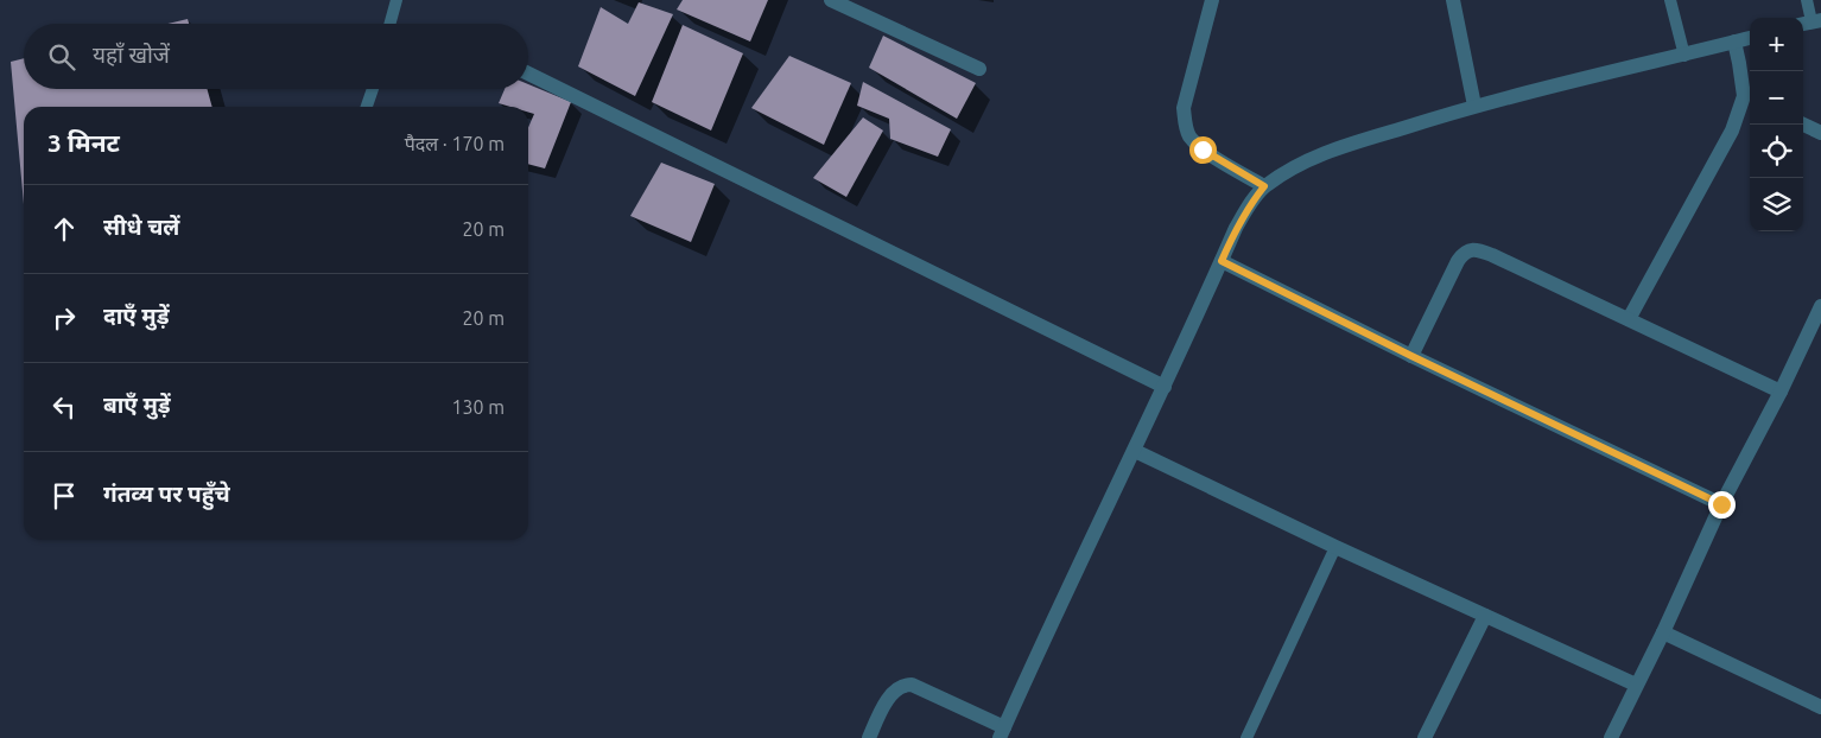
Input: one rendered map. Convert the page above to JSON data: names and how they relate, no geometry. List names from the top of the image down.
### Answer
{
  "page": {
    "map_buttons": ["+", "−"],
    "search": "यहाँ खोजें",
    "heading": ["3 मिनट", "पैदल · 170 m"],
    "list": [
      ["सीधे चलें", "20 m"],
      ["दाएँ मुड़ें", "20 m"],
      ["बाएँ मुड़ें", "130 m"],
      "गंतव्य पर पहुँचे"
    ]
  }
}
